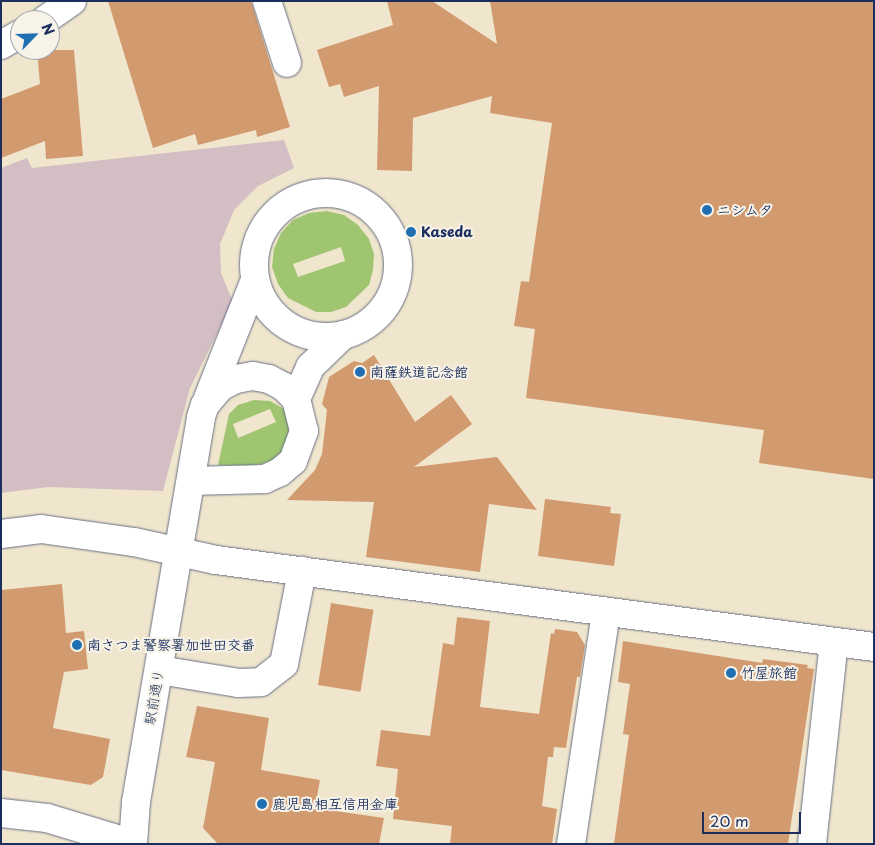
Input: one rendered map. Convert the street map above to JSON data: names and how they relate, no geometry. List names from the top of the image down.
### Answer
{
  "streets": {
    "street": ["駅前通り"]
  },
  "places": [
    "ニシムタ",
    "Kaseda",
    "南薩鉄道記念館",
    "南さつま警察署加世田交番",
    "竹屋旅館",
    "鹿児島相互信用金庫"
  ],
  "scale_bar": "20 m",
  "north": "top right"
}
